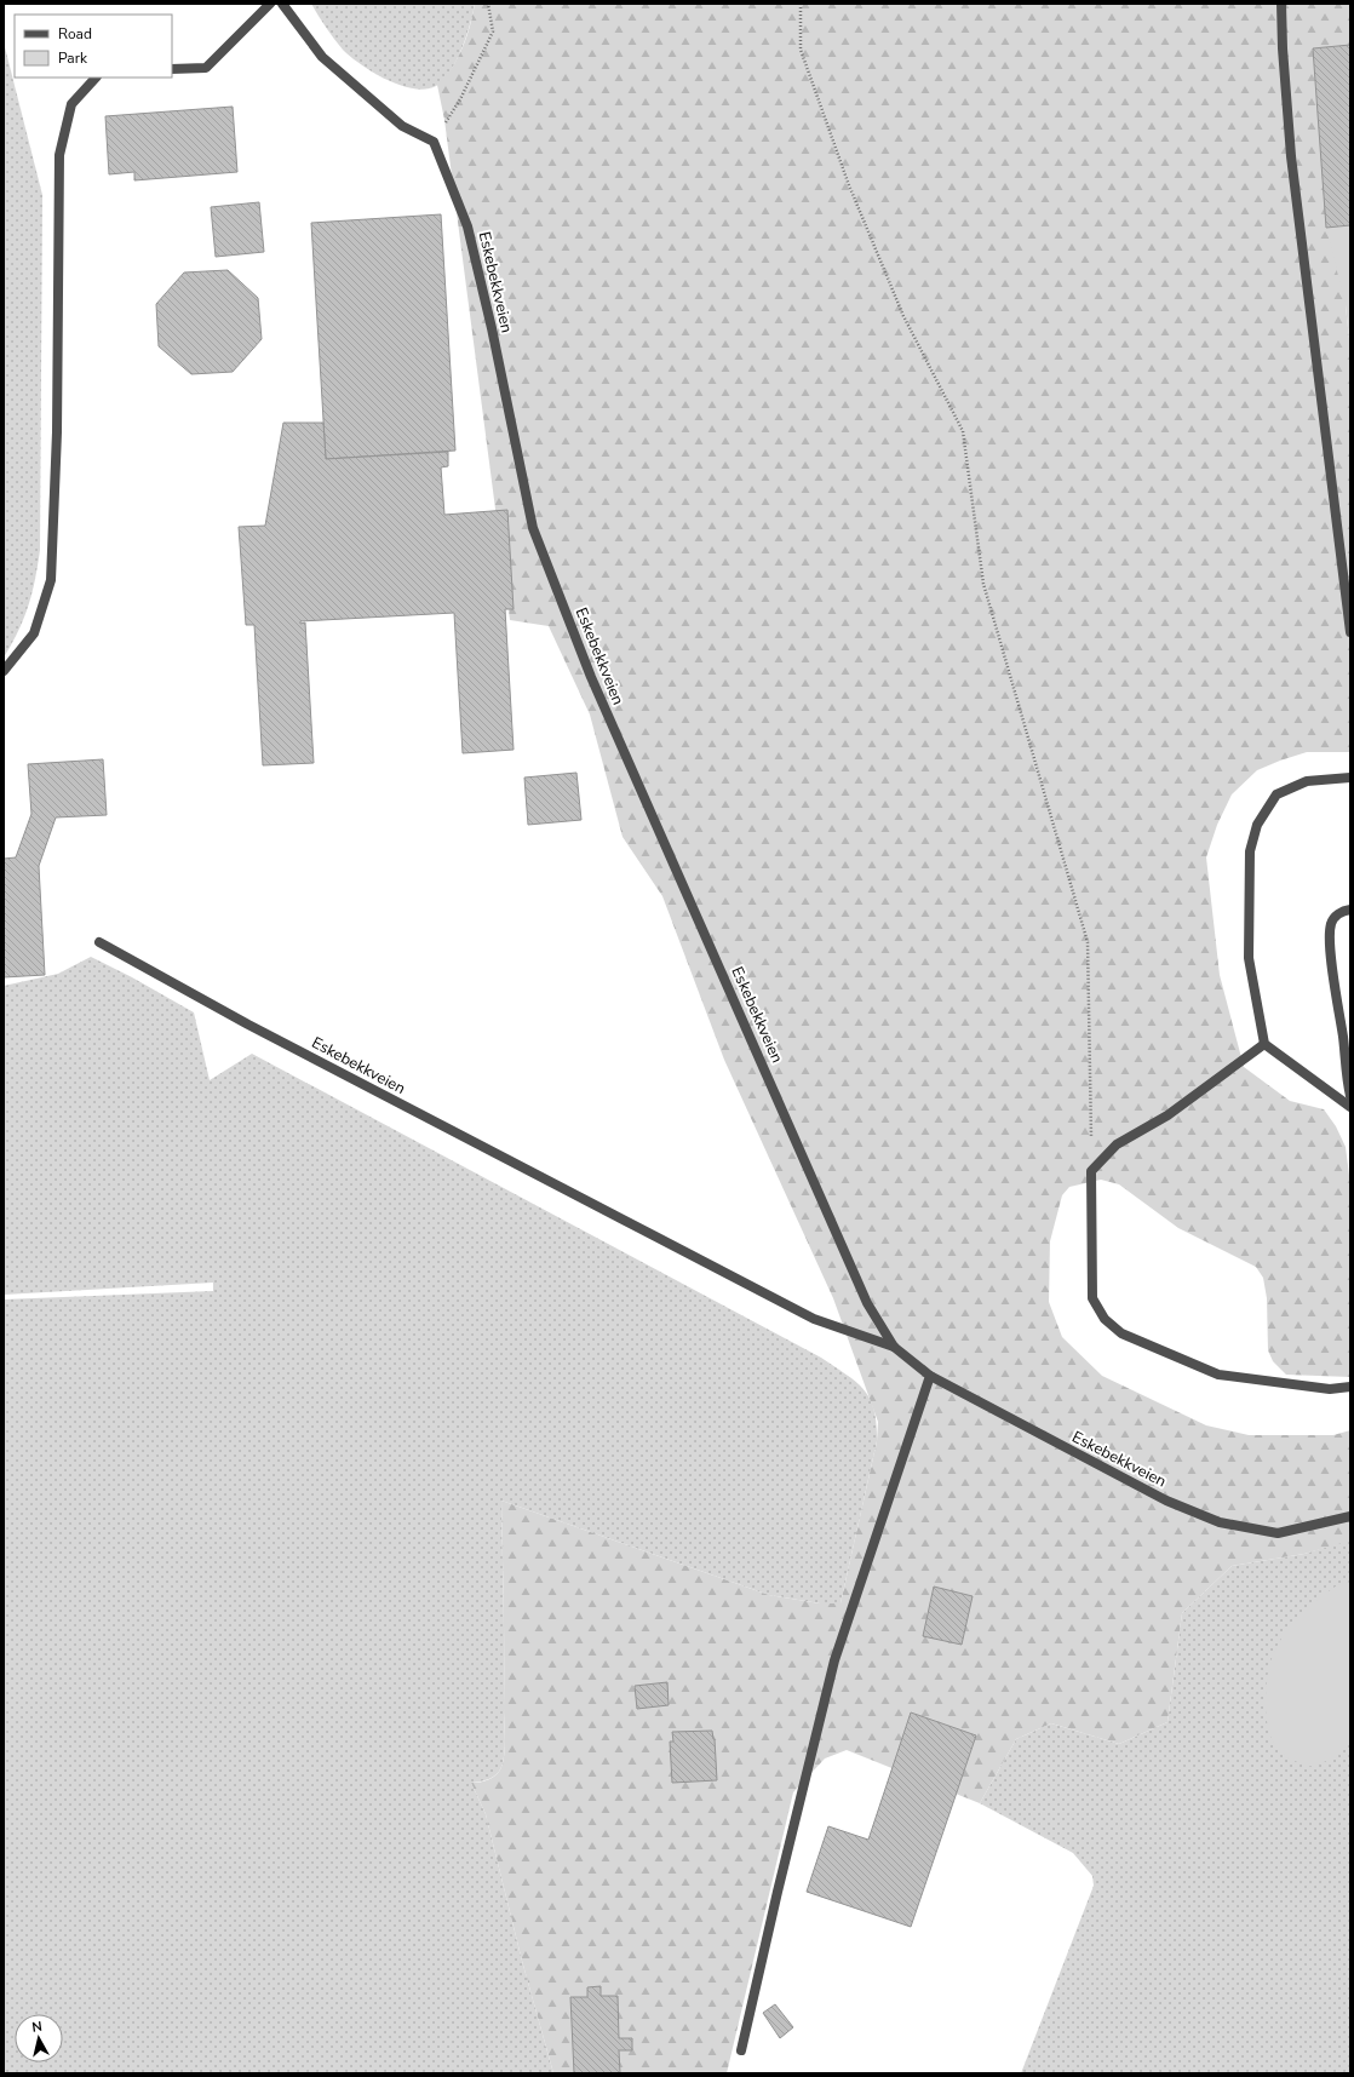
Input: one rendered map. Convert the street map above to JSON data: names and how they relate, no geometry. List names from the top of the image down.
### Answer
{
  "streets": {
    "street": ["Eskebekkveien"]
  },
  "legend": ["Road", "Park"],
  "north": "top"
}
